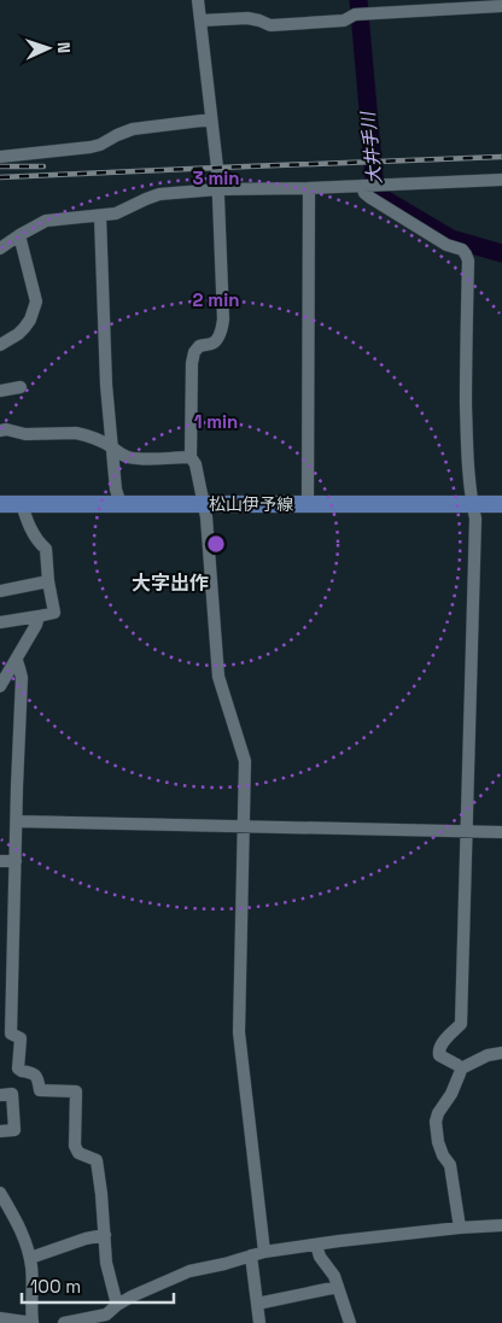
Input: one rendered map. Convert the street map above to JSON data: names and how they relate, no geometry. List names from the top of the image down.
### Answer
{
  "streets": {
    "main road": ["松山伊予線"]
  },
  "districts": ["大字出作"],
  "water": ["大井手川"],
  "scale_bar": "100 m",
  "north": "right",
  "rings": ["3 min", "2 min", "1 min"]
}
